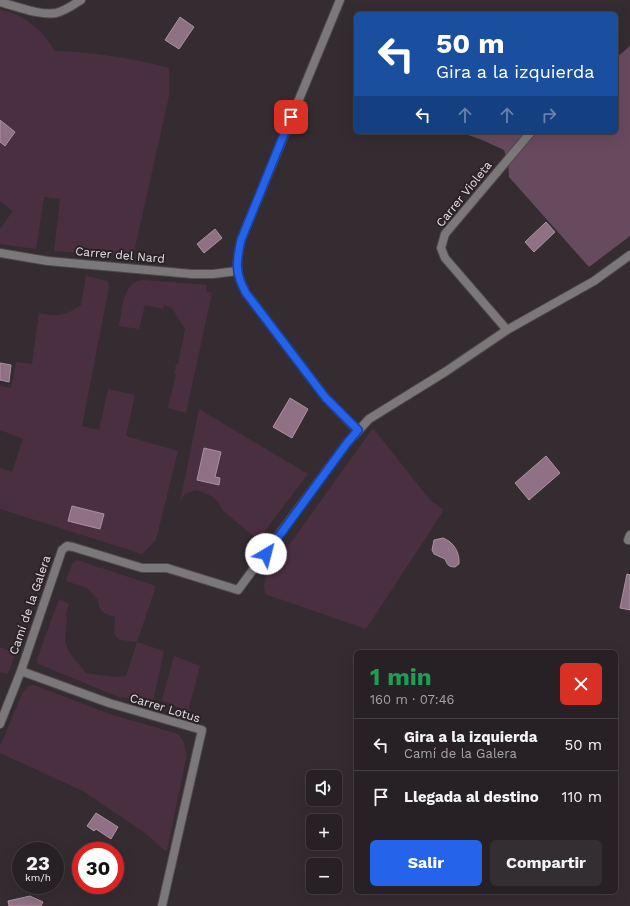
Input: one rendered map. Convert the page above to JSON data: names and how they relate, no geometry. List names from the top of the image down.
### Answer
{
  "streets": {
    "street": [
      "Carrer Violeta",
      "Carrer del Nard",
      "Camí de la Galera",
      "Carrer Lotus"
    ]
  },
  "crossings": [
    ["Camí de la Galera", "Carrer Lotus"]
  ],
  "page": {
    "turn": ["50 m", "Gira a la izquierda"],
    "heading": ["1 min", "160 m · 07:46"],
    "list": [
      {
        "name": "Gira a la izquierda",
        "note": "Camí de la Galera",
        "value": "50 m"
      },
      {
        "name": "Llegada al destino",
        "value": "110 m"
      }
    ],
    "map_buttons": ["+", "−"],
    "buttons": ["Salir", "Compartir"],
    "speed": "23 km/h",
    "limit": "30"
  }
}
